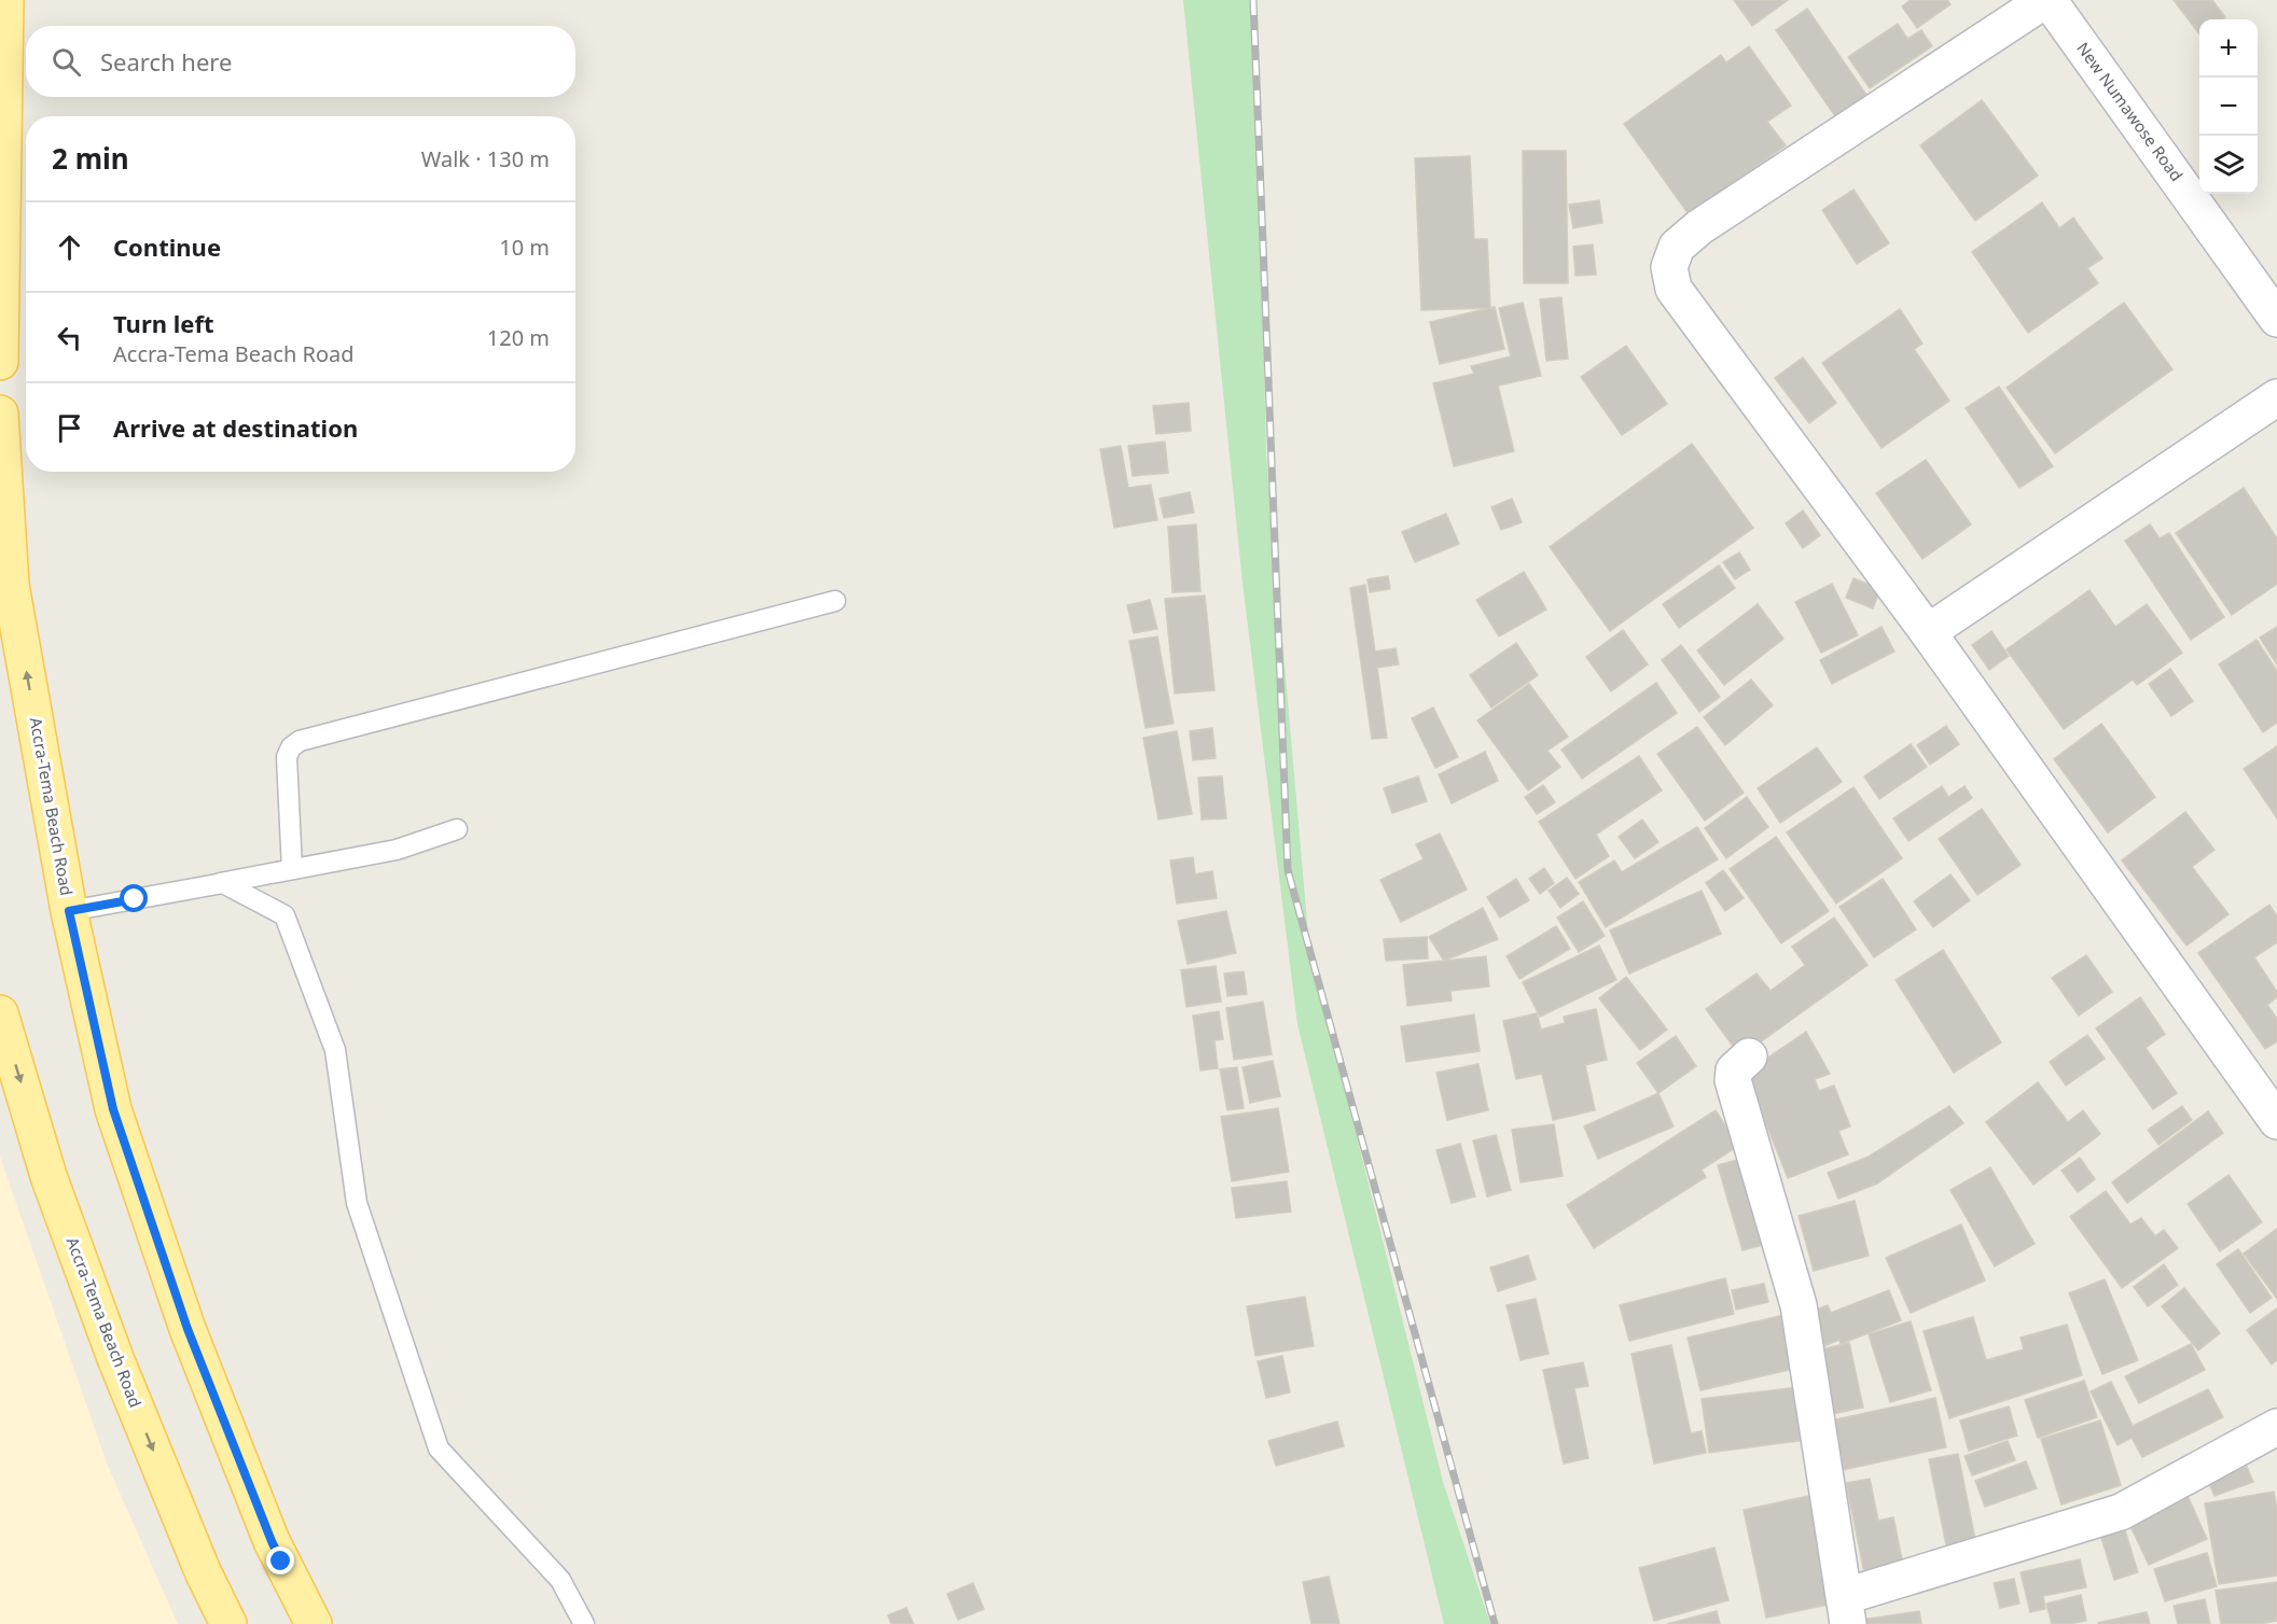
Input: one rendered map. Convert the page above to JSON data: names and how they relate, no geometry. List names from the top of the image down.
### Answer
{
  "streets": {
    "main road": ["Accra-Tema Beach Road"],
    "street": ["New Numawose Road"]
  },
  "page": {
    "map_buttons": ["+", "−"],
    "search": "Search here",
    "heading": ["2 min", "Walk · 130 m"],
    "list": [
      ["Continue", "10 m"],
      ["Turn left", "Accra-Tema Beach Road", "120 m"],
      "Arrive at destination"
    ]
  }
}
